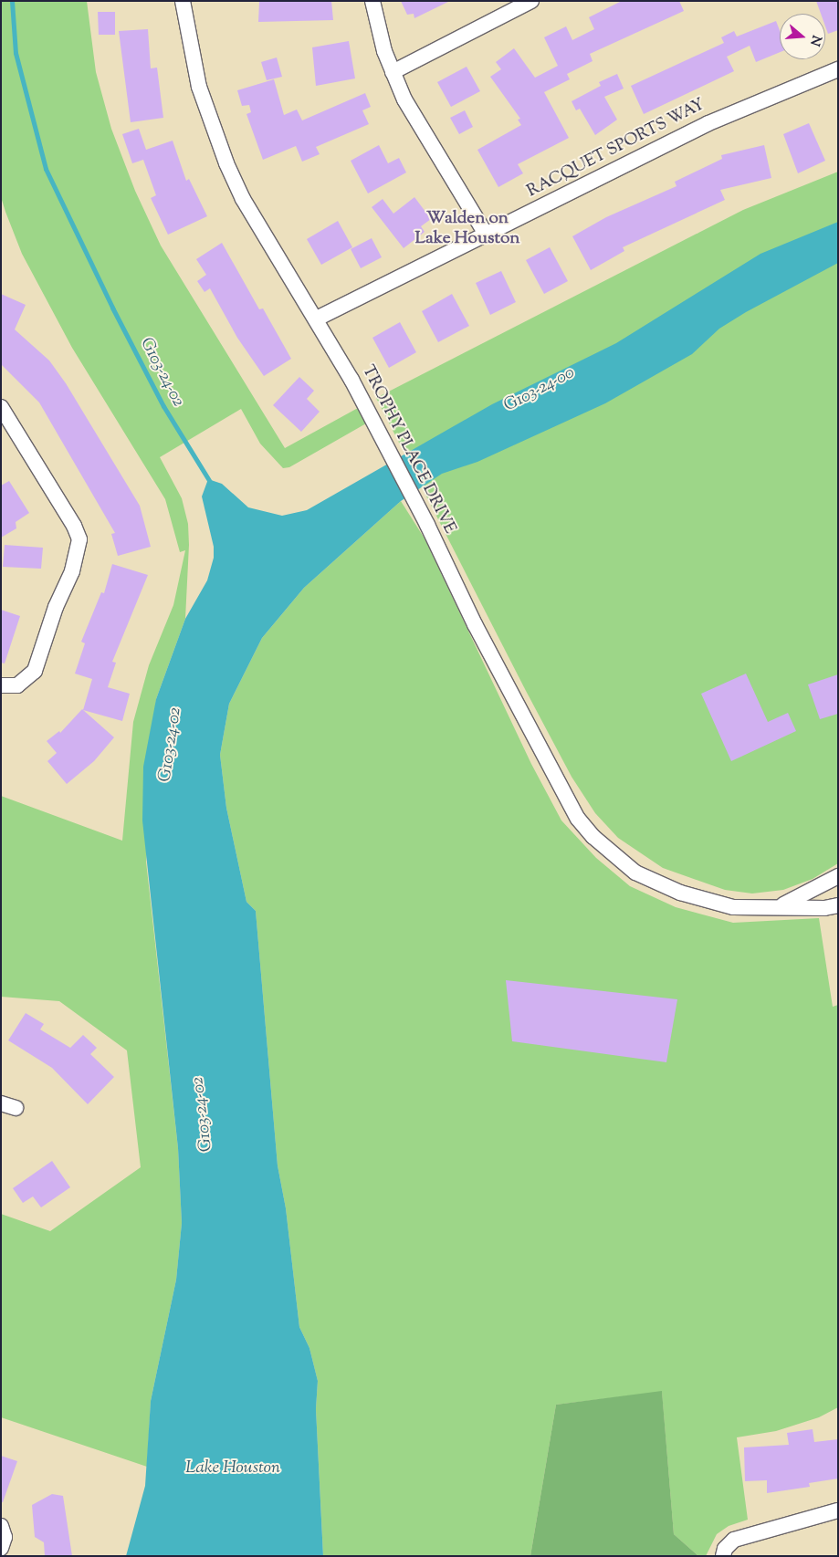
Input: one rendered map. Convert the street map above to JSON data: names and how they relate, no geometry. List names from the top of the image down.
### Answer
{
  "streets": {
    "street": ["RACQUET SPORTS WAY", "TROPHY PLACE DRIVE"]
  },
  "crossings": [
    ["RACQUET SPORTS WAY", "TROPHY PLACE DRIVE"]
  ],
  "districts": ["Walden on Lake Houston"],
  "water": ["G103-24-02", "G103-24-00", "Lake Houston"],
  "north": "right"
}
